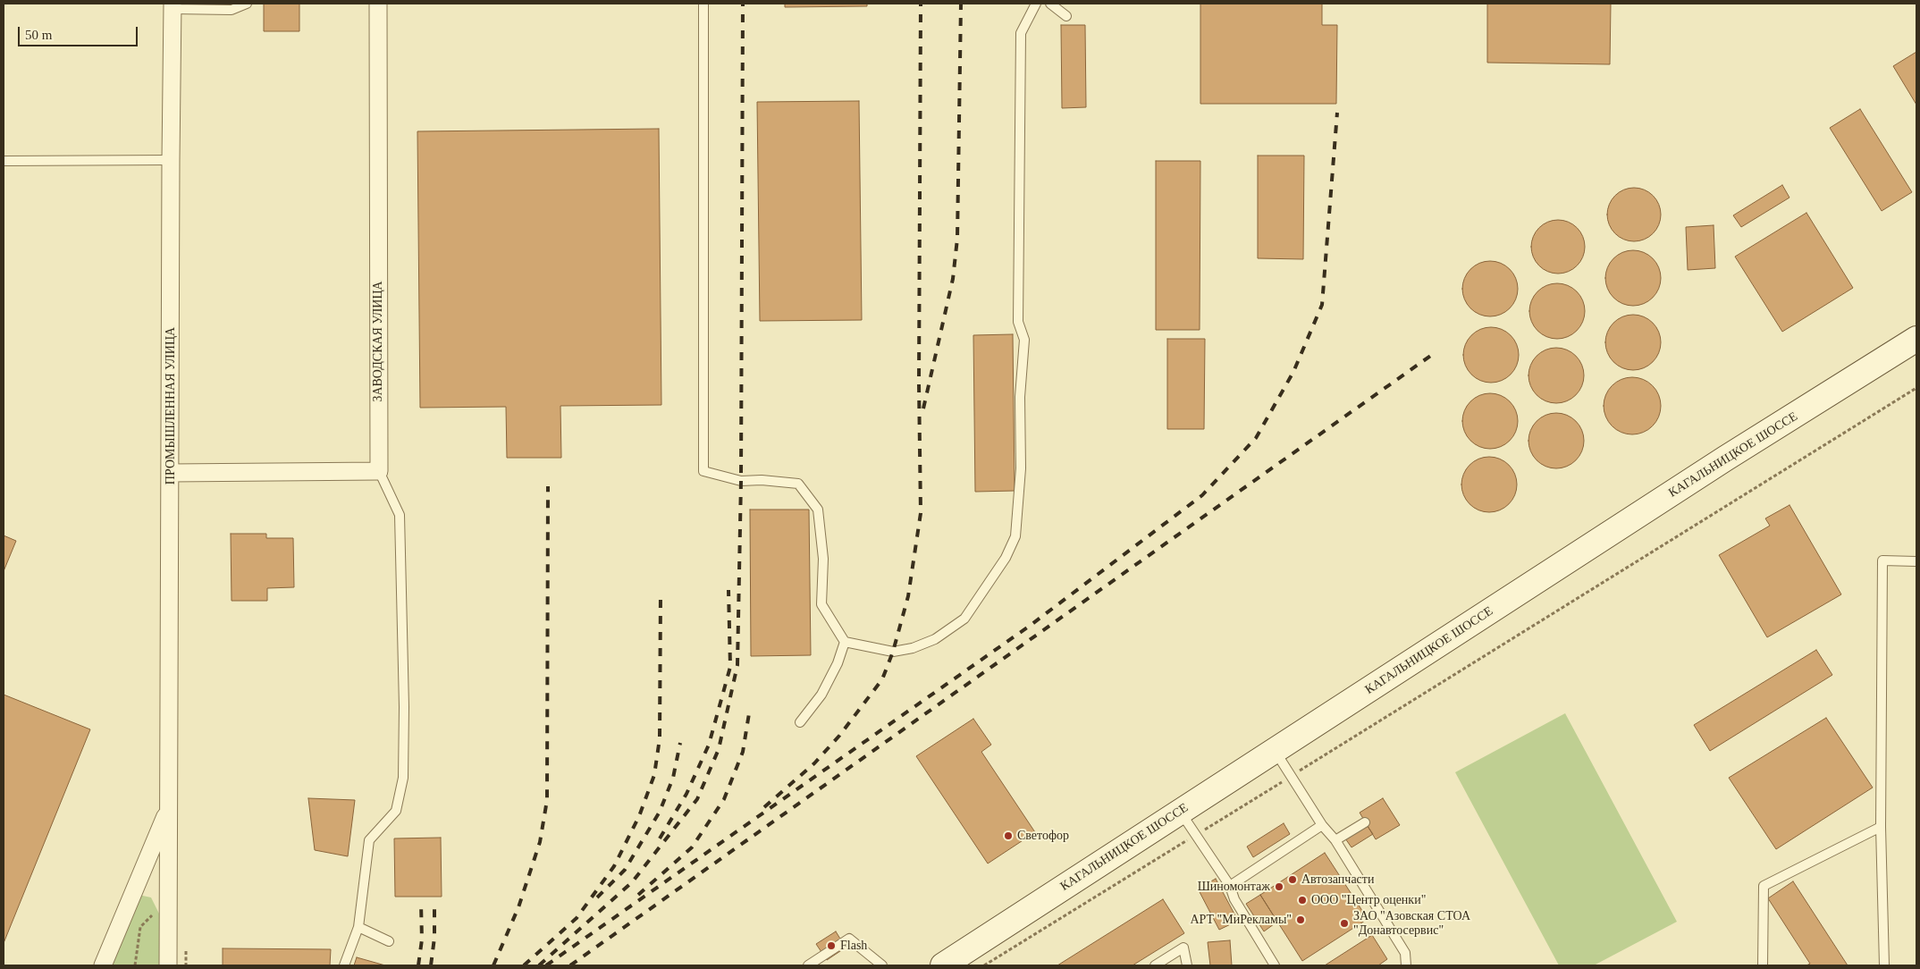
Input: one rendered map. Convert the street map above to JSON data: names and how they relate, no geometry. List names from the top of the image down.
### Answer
{
  "streets": {
    "main road": ["КАГАЛЬНИЦКОЕ ШОССЕ"],
    "street": ["ЗАВОДСКАЯ УЛИЦА", "ПРОМЫШЛЕННАЯ УЛИЦА"]
  },
  "places": [
    "Светофор",
    "Автозапчасти",
    "Шиномонтаж",
    "ООО \"Центр оценки\"",
    "АРТ \"МиРекламы\"",
    "ЗАО \"Азовская СТОА \"Донавтосервис\"",
    "Flash"
  ],
  "scale_bar": "50 m"
}
